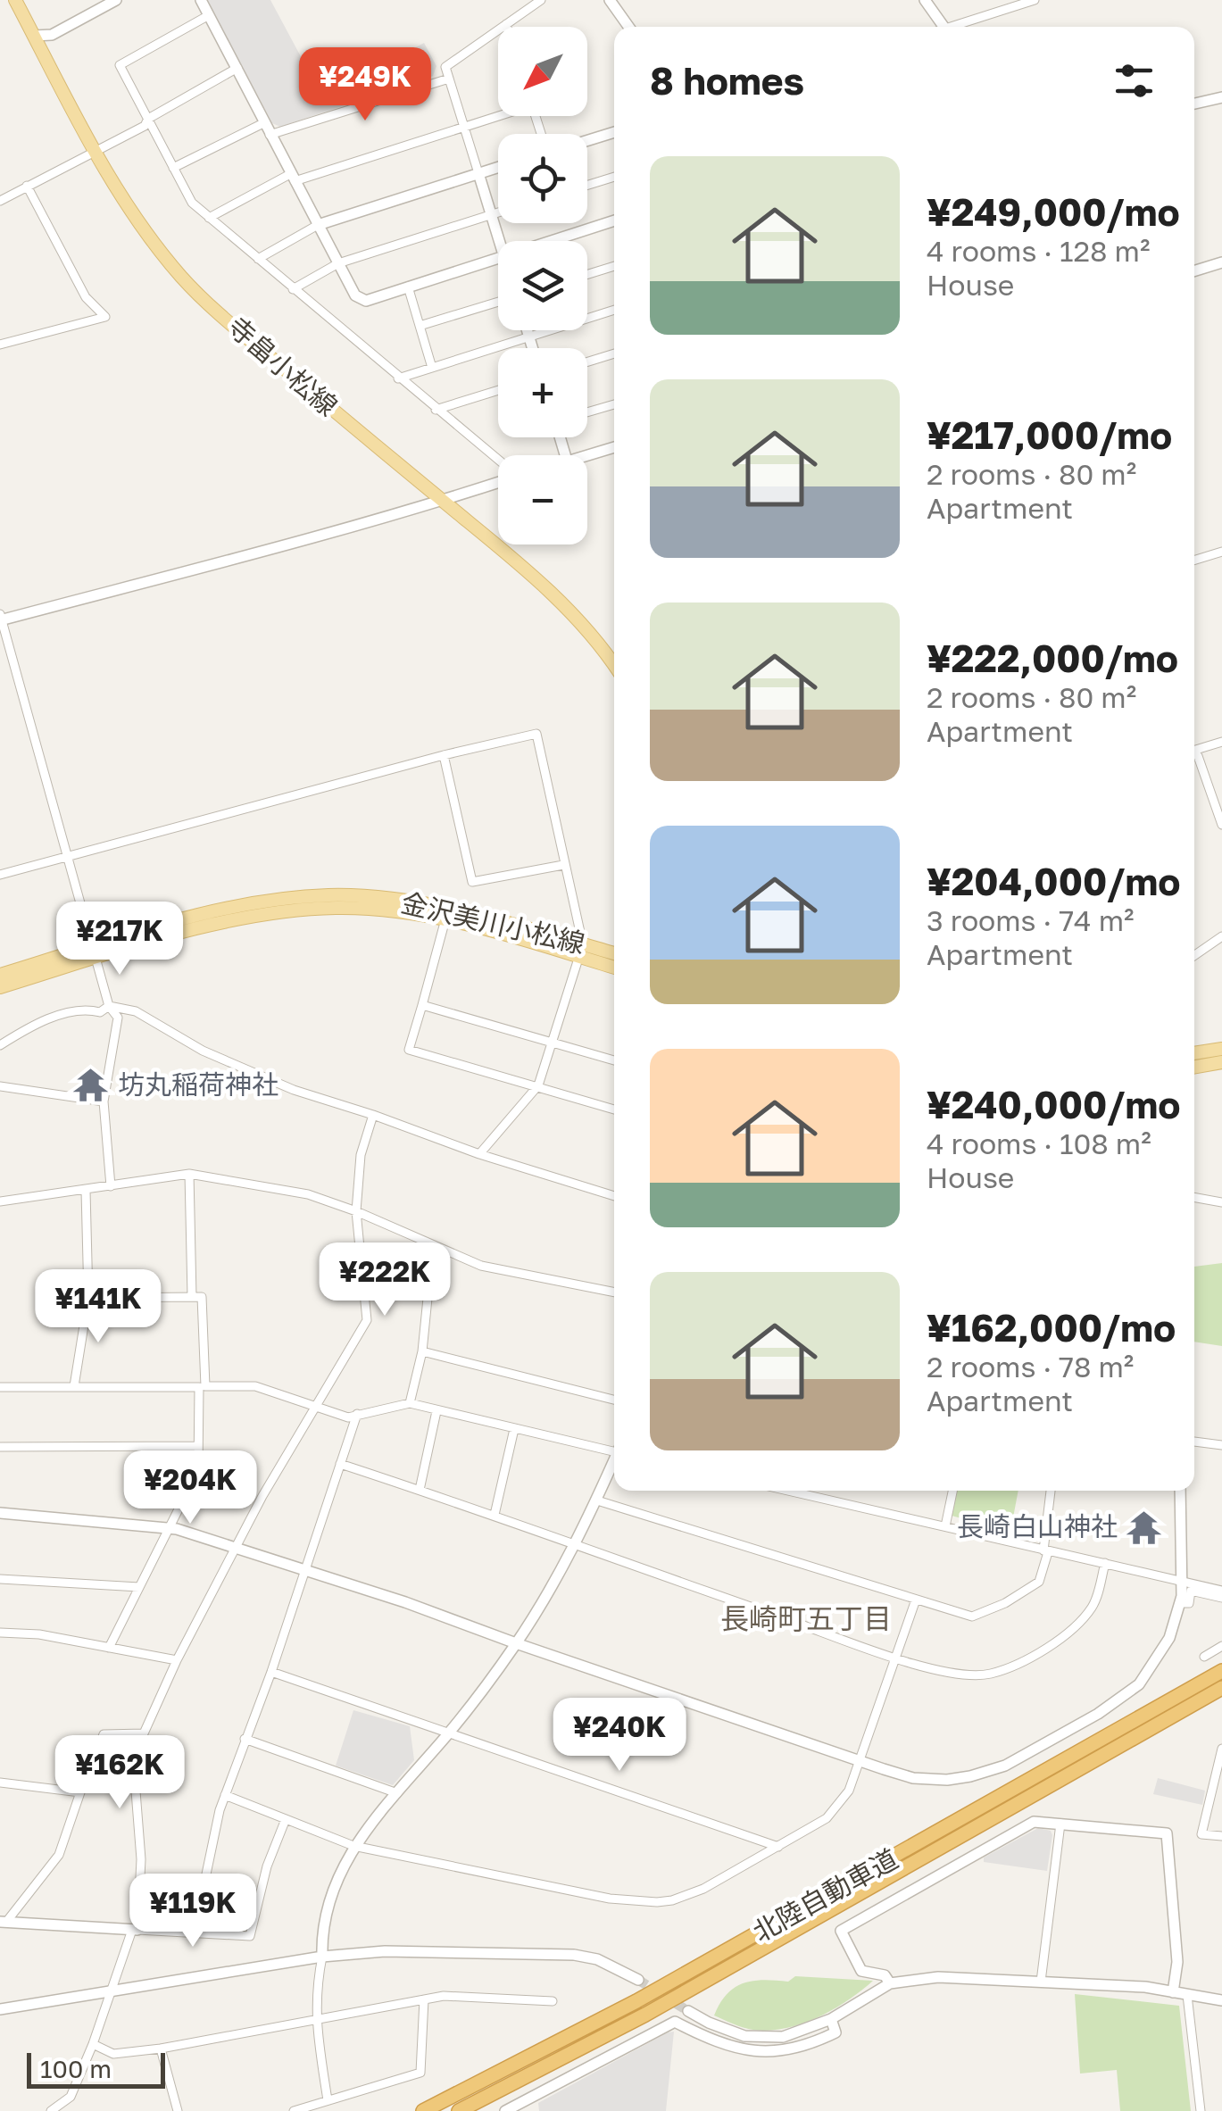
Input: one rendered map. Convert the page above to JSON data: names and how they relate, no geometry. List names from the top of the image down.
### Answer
{
  "streets": {
    "highway": ["北陸自動車道"],
    "main road": ["寺畠小松線", "金沢美川小松線"]
  },
  "districts": ["長崎町五丁目"],
  "places": {
    "temple": ["坊丸稲荷神社", "長崎白山神社"]
  },
  "scale_bar": "100 m",
  "north": "bottom left",
  "page": {
    "map_buttons": ["+", "−"],
    "heading": "8 homes",
    "price": [
      "¥249K",
      "¥217K",
      "¥222K",
      "¥141K",
      "¥204K",
      "¥240K",
      "¥162K",
      "¥119K"
    ],
    "list": [
      {
        "name": "¥249,000/mo",
        "note": "4 rooms · 128 m² · House"
      },
      {
        "name": "¥217,000/mo",
        "note": "2 rooms · 80 m² · Apartment"
      },
      {
        "name": "¥222,000/mo",
        "note": "2 rooms · 80 m² · Apartment"
      },
      {
        "name": "¥204,000/mo",
        "note": "3 rooms · 74 m² · Apartment"
      },
      {
        "name": "¥240,000/mo",
        "note": "4 rooms · 108 m² · House"
      },
      {
        "name": "¥162,000/mo",
        "note": "2 rooms · 78 m² · Apartment"
      }
    ],
    "scale": "100 m"
  }
}
